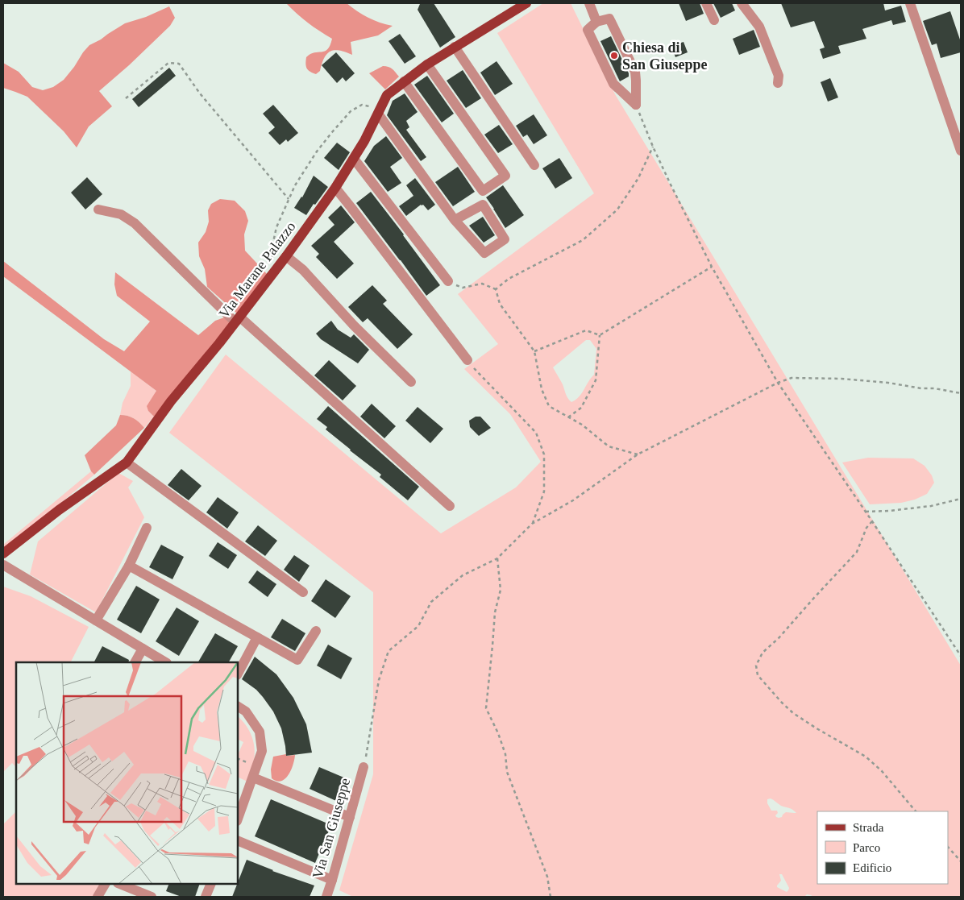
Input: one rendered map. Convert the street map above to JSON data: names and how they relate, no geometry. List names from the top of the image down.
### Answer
{
  "streets": {
    "main road": ["Via Marane Palazzo"],
    "street": ["Via San Giuseppe"]
  },
  "places": ["Chiesa di San Giuseppe"],
  "legend": ["Strada", "Parco", "Edificio"]
}
